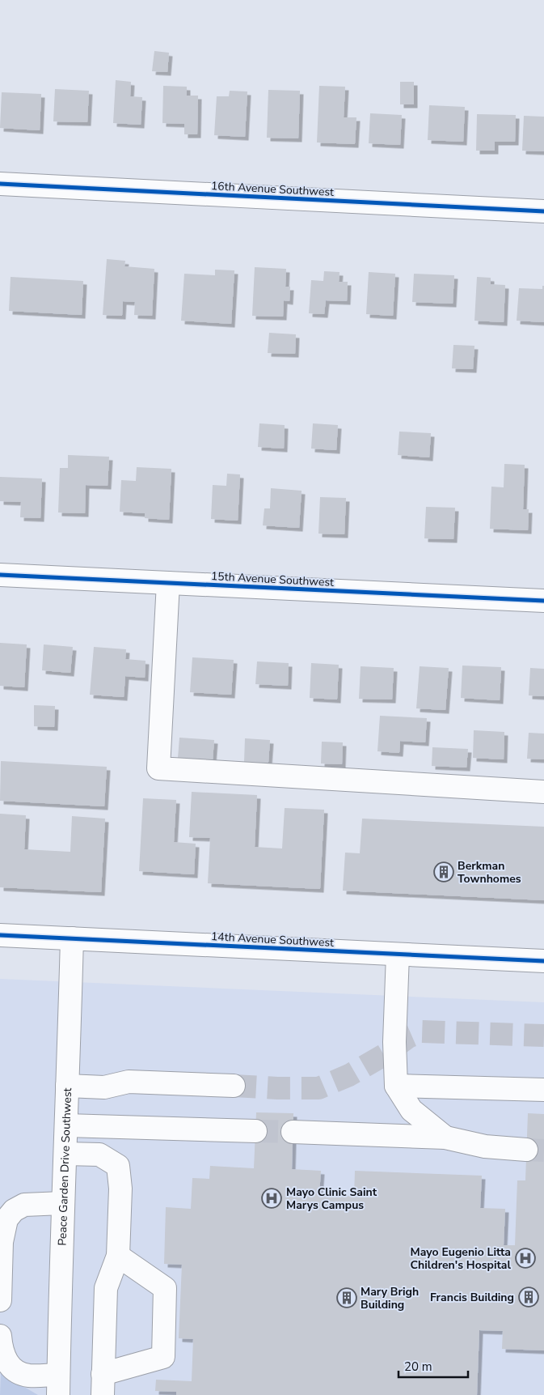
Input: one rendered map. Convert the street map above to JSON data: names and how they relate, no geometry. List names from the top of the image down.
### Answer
{
  "streets": {
    "street": [
      "16th Avenue Southwest",
      "15th Avenue Southwest",
      "14th Avenue Southwest",
      "Peace Garden Drive Southwest"
    ]
  },
  "crossings": [
    ["14th Avenue Southwest", "Peace Garden Drive Southwest"]
  ],
  "places": {
    "building": ["Berkman Townhomes", "Francis Building", "Mary Brigh Building"],
    "hospital": ["Mayo Clinic Saint Marys Campus", "Mayo Eugenio Litta Children's Hospital"]
  },
  "scale_bar": "20 m"
}
